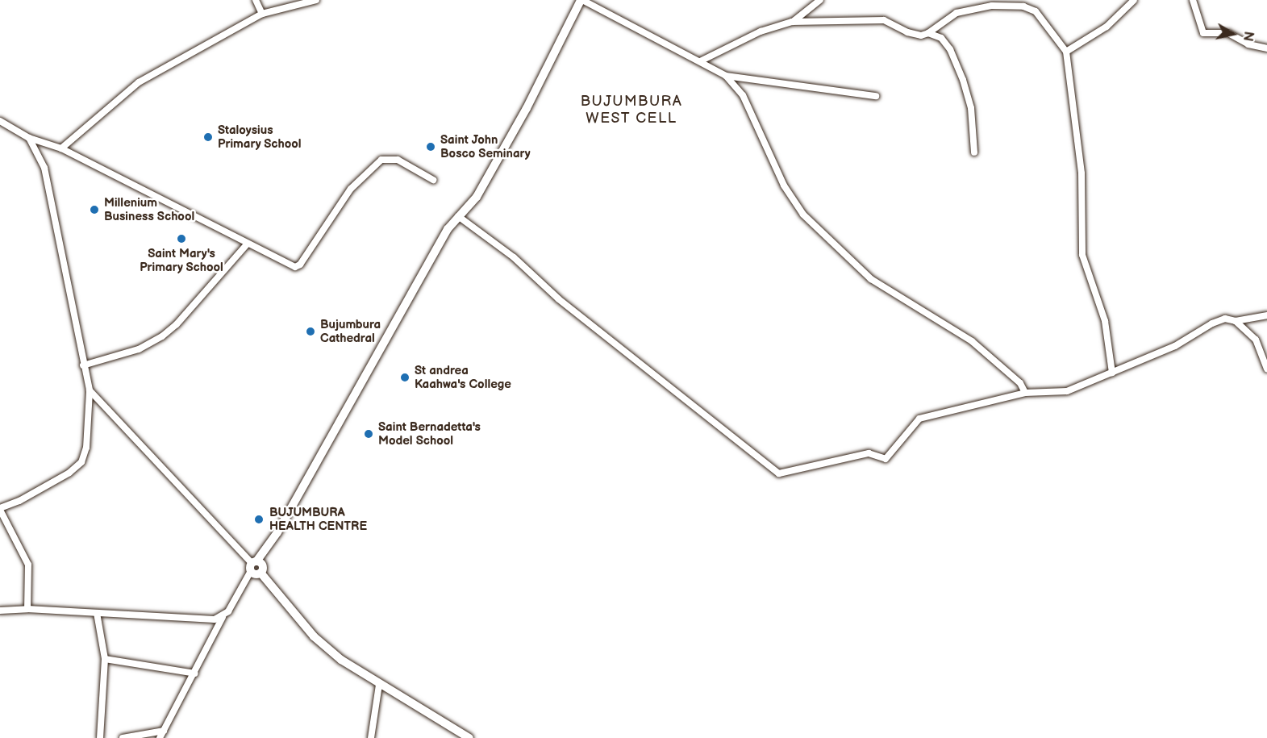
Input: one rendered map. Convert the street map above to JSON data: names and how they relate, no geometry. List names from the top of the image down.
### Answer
{
  "districts": ["BUJUMBURA WEST CELL"],
  "places": [
    "Staloysius Primary School",
    "Saint John Bosco Seminary",
    "Millenium Business School",
    "Saint Mary's Primary School",
    "Bujumbura Cathedral",
    "St andrea Kaahwa's College",
    "Saint Bernadetta's Model School",
    "BUJUMBURA HEALTH CENTRE"
  ],
  "north": "right"
}
